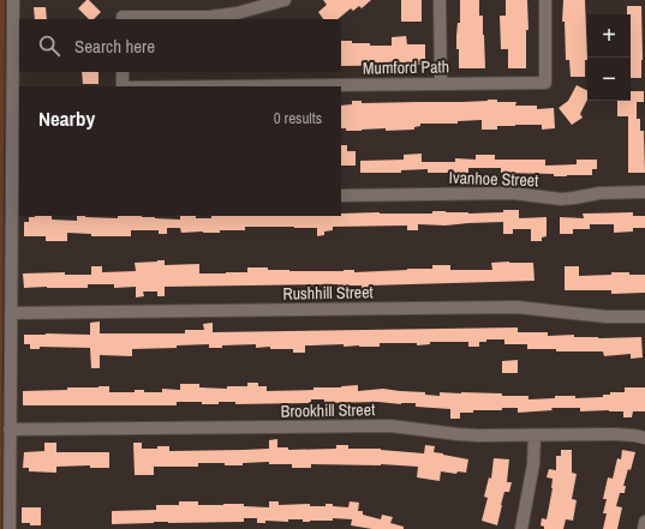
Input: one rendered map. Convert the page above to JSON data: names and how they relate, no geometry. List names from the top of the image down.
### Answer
{
  "streets": {
    "street": [
      "Mumford Path",
      "Ivanhoe Street",
      "Rushhill Street",
      "Brookhill Street"
    ]
  },
  "page": {
    "map_buttons": ["+", "−"],
    "search": "Search here",
    "heading": ["Nearby", "0 results"]
  }
}
